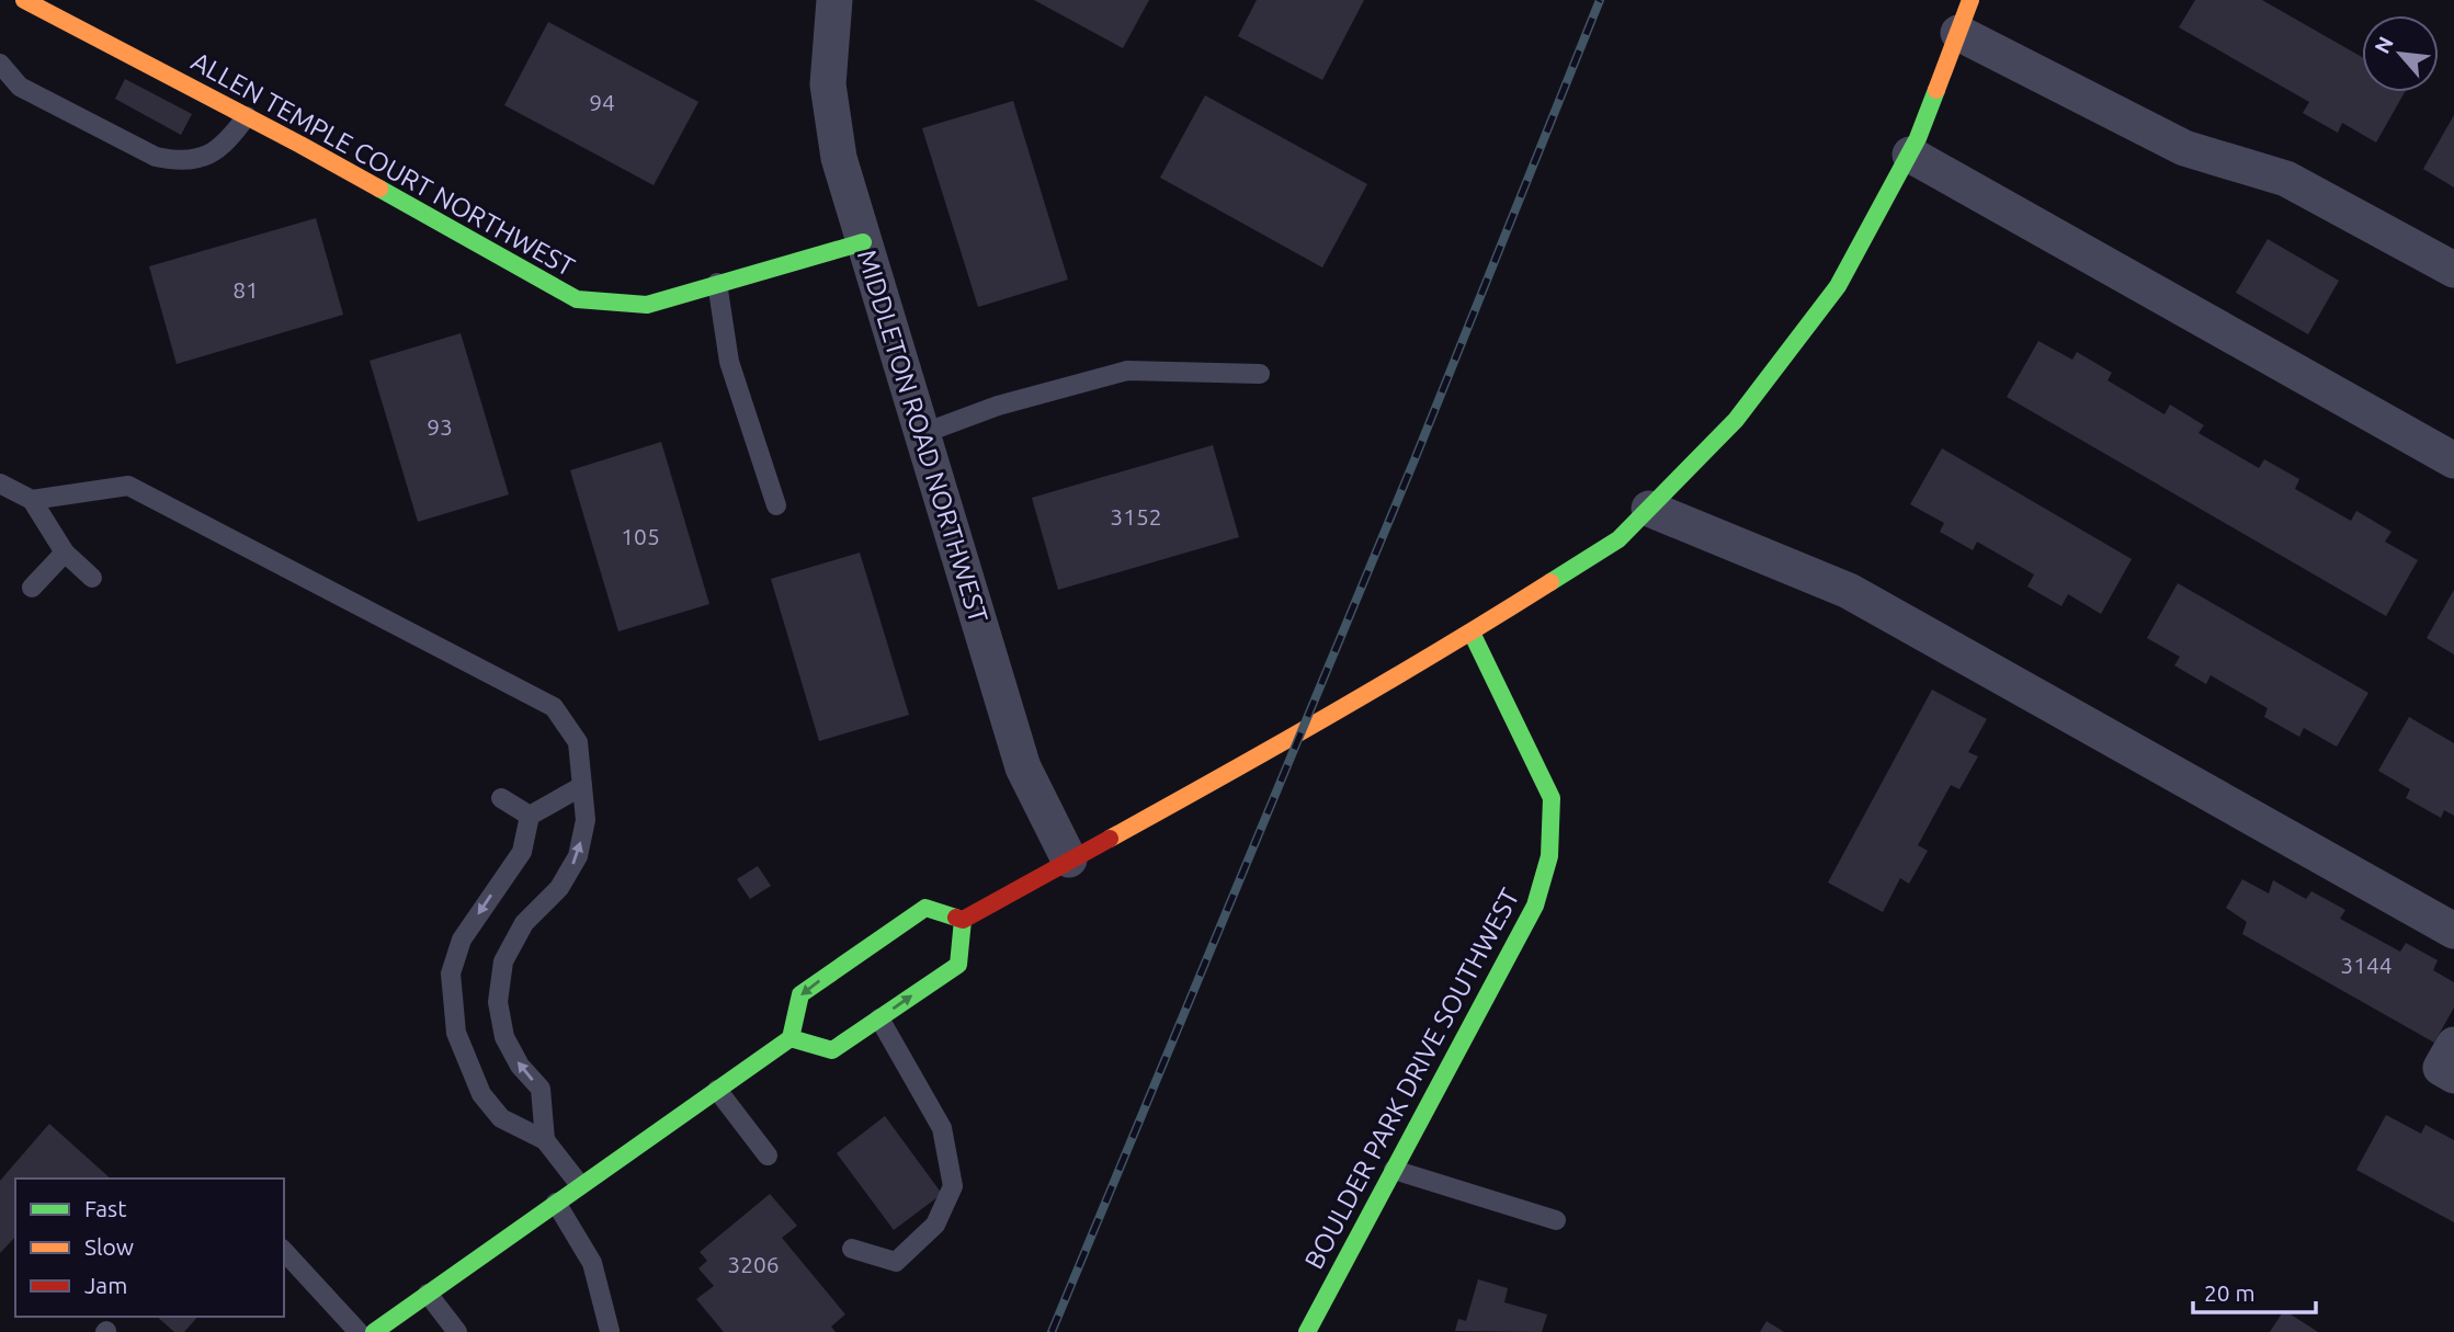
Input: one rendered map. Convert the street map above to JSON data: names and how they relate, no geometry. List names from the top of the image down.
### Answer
{
  "streets": {
    "main road": ["ALLEN TEMPLE COURT NORTHWEST", "BOULDER PARK DRIVE SOUTHWEST"],
    "street": ["MIDDLETON ROAD NORTHWEST"]
  },
  "crossings": [
    ["ALLEN TEMPLE COURT NORTHWEST", "MIDDLETON ROAD NORTHWEST"]
  ],
  "house_numbers": [
    "94",
    "81",
    "93",
    "3152",
    "105",
    "3144",
    "3206"
  ],
  "legend": ["Fast", "Slow", "Jam"],
  "scale_bar": "20 m",
  "north": "top left"
}
